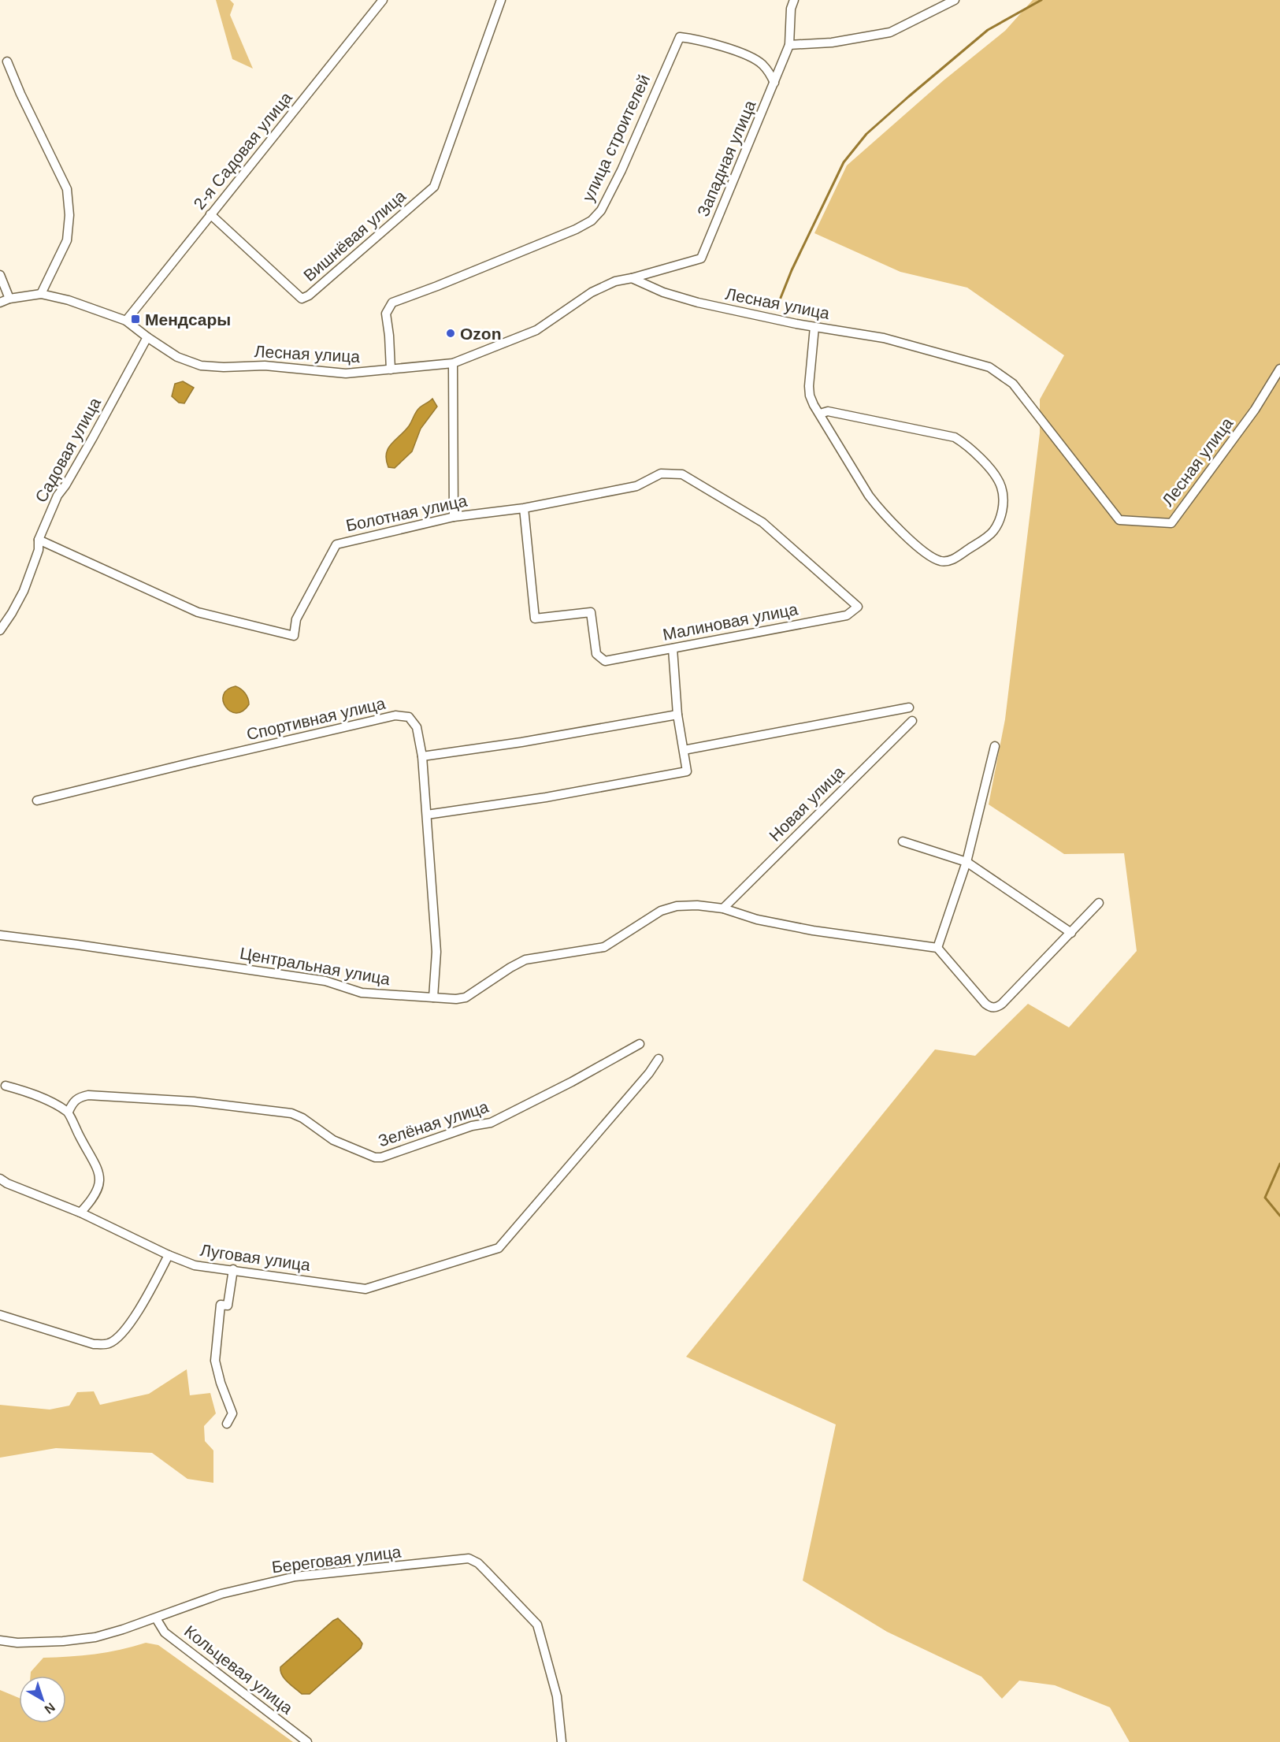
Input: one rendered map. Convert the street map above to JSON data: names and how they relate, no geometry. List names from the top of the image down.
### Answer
{
  "streets": {
    "street": [
      "улица строителей",
      "2-я Садовая улица",
      "Западная улица",
      "Вишнёвая улица",
      "Лесная улица",
      "Садовая улица",
      "Болотная улица",
      "Малиновая улица",
      "Спортивная улица",
      "Новая улица",
      "Центральная улица",
      "Зелёная улица",
      "Луговая улица",
      "Береговая улица",
      "Кольцевая улица"
    ]
  },
  "crossings": [
    ["улица строителей", "Западная улица"],
    ["улица строителей", "Лесная улица"],
    ["2-я Садовая улица", "Вишнёвая улица"],
    ["Западная улица", "Лесная улица"],
    ["Лесная улица", "Садовая улица"],
    ["Садовая улица", "Болотная улица"],
    ["Болотная улица", "Малиновая улица"],
    ["Спортивная улица", "Центральная улица"],
    ["Новая улица", "Центральная улица"],
    ["Береговая улица", "Кольцевая улица"]
  ],
  "places": {
    "transit": ["Мендсары"],
    "other": ["Ozon"]
  },
  "north": "bottom right"
}
